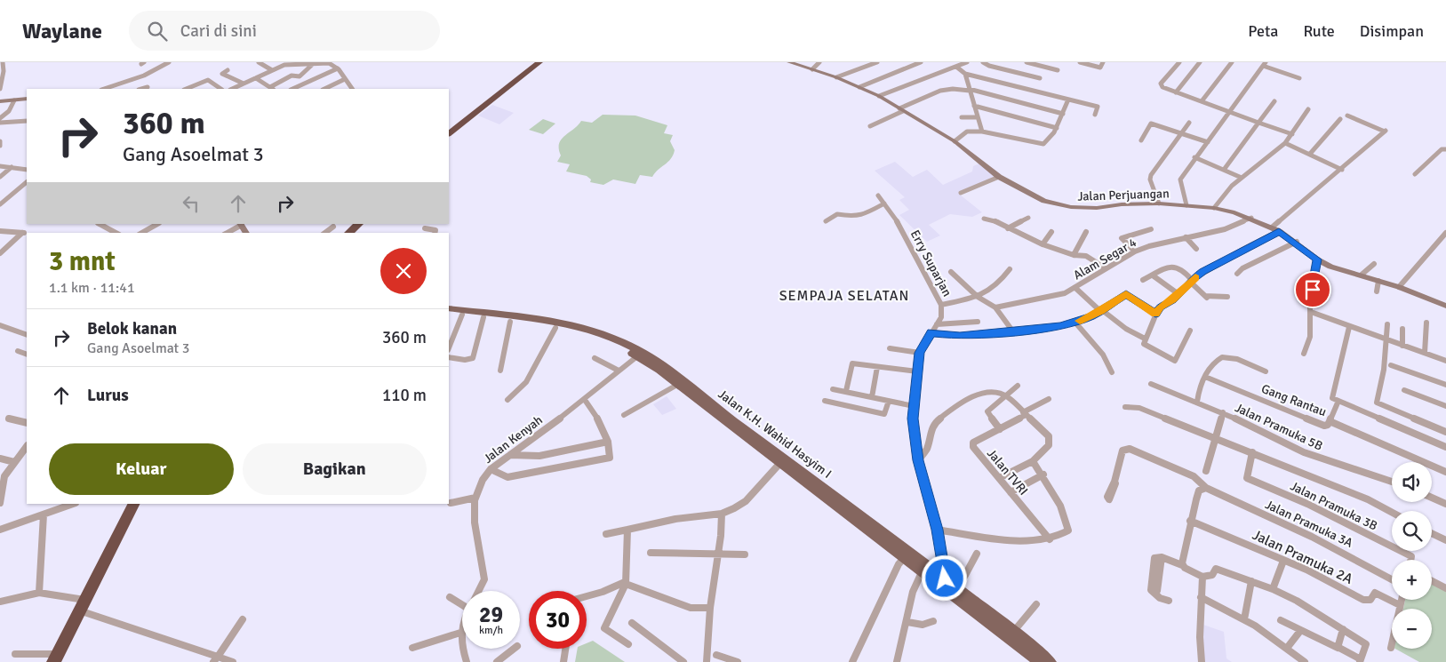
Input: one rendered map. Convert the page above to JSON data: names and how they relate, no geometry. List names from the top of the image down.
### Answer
{
  "streets": {
    "main road": ["Jalan K.H. Wahid Hasyim I"],
    "street": [
      "Jalan Perjuangan",
      "Alam Segar 4",
      "Erry Suparjan",
      "Gang Rantau",
      "Jalan Pramuka 5B",
      "Jalan Kenyah",
      "Jalan TVRI",
      "Jalan Pramuka 3B",
      "Jalan Pramuka 3A",
      "Jalan Pramuka 2A"
    ]
  },
  "crossings": [
    ["Jalan Perjuangan", "Alam Segar 4"],
    ["Erry Suparjan", "Jalan K.H. Wahid Hasyim I"],
    ["Jalan K.H. Wahid Hasyim I", "Jalan Kenyah"]
  ],
  "districts": ["SEMPAJA SELATAN"],
  "page": {
    "header": "Waylane",
    "search": "Cari di sini",
    "nav": ["Peta", "Rute", "Disimpan"],
    "turn": ["360 m", "Gang Asoelmat 3"],
    "heading": ["3 mnt", "1.1 km · 11:41"],
    "list": [
      {
        "name": "Belok kanan",
        "note": "Gang Asoelmat 3",
        "value": "360 m"
      },
      {
        "name": "Lurus",
        "value": "110 m"
      }
    ],
    "buttons": ["Keluar", "Bagikan"],
    "map_buttons": ["+", "−"],
    "speed": "29 km/h",
    "limit": "30"
  }
}
